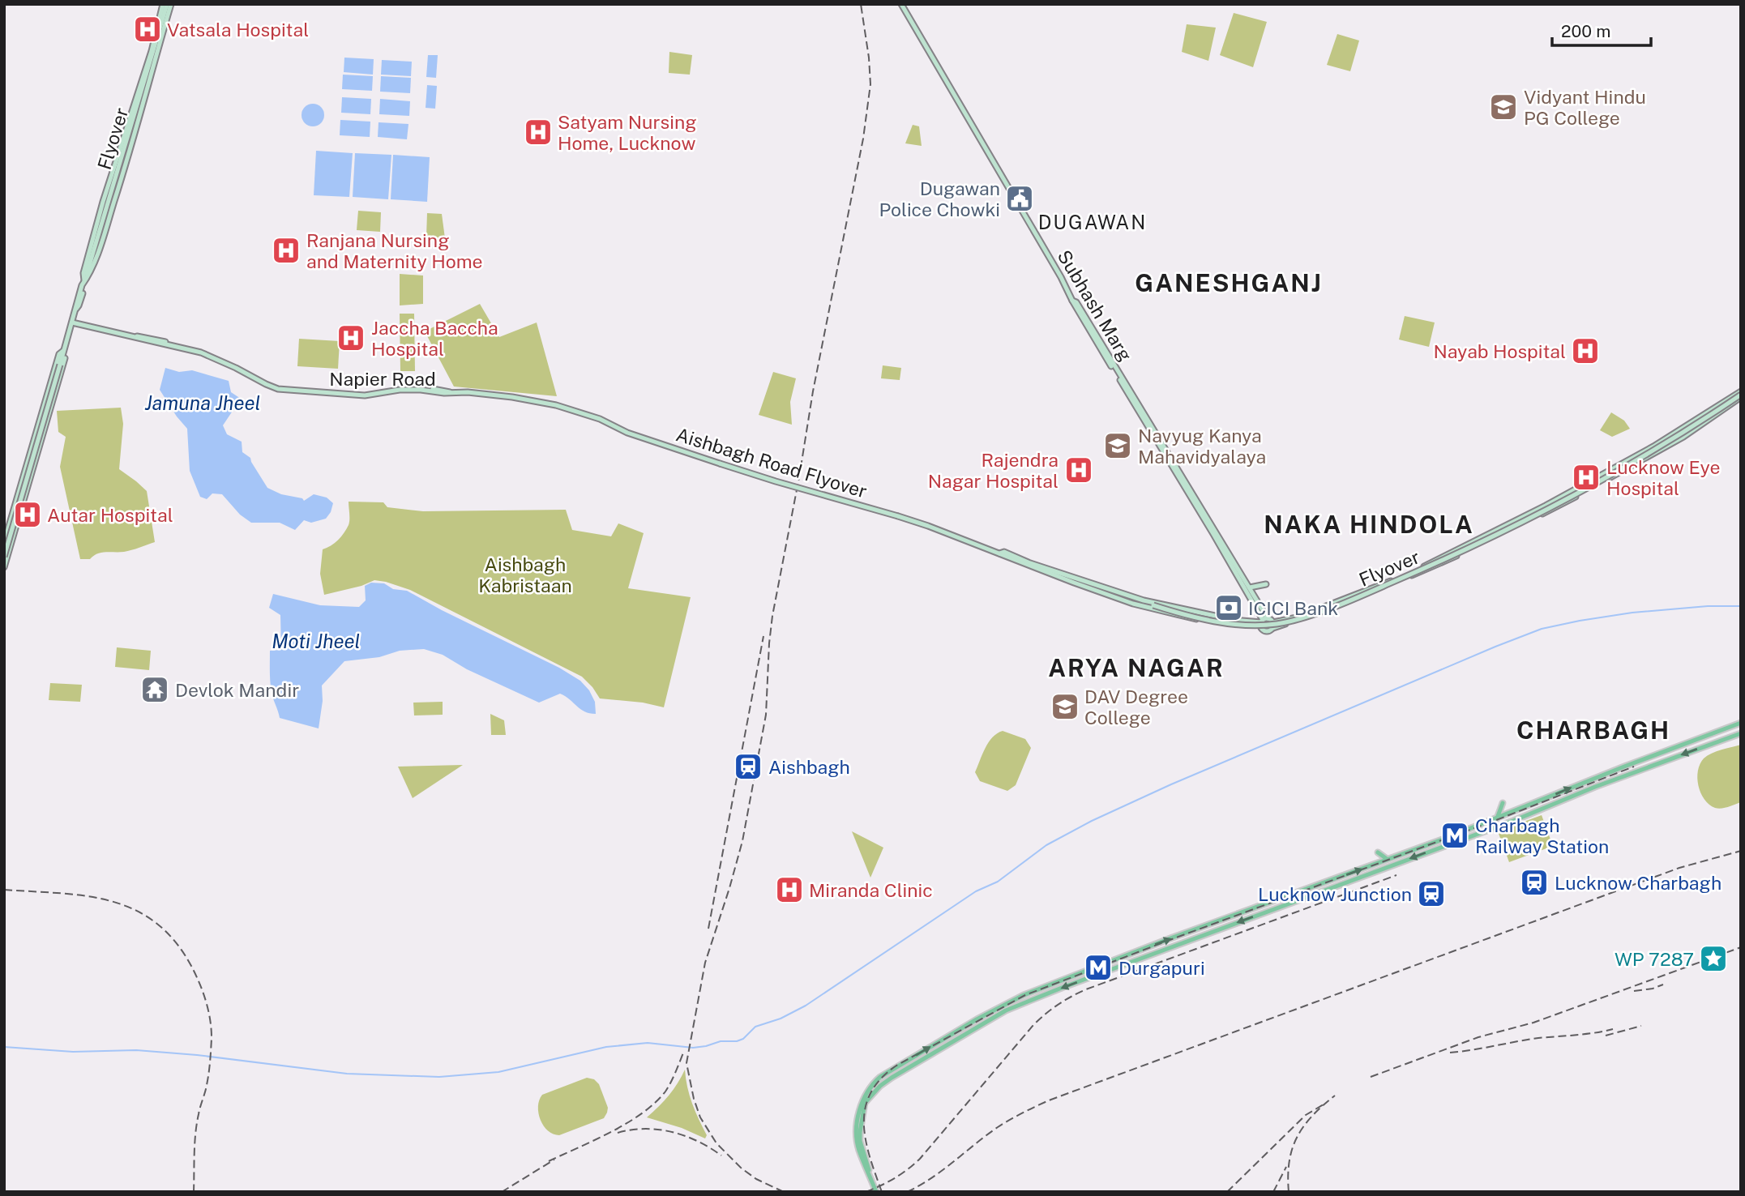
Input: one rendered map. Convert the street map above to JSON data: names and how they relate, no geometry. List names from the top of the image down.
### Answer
{
  "streets": {
    "main road": [
      "Flyover",
      "Subhash Marg",
      "Napier Road",
      "Aishbagh Road Flyover"
    ]
  },
  "crossings": [
    ["Flyover", "Aishbagh Road Flyover"],
    ["Napier Road", "Aishbagh Road Flyover"]
  ],
  "districts": [
    "DUGAWAN",
    "GANESHGANJ",
    "NAKA HINDOLA",
    "ARYA NAGAR",
    "CHARBAGH"
  ],
  "water": ["Jamuna Jheel", "Moti Jheel"],
  "parks": ["Aishbagh Kabristaan"],
  "places": {
    "hospital": [
      "Vatsala Hospital",
      "Satyam Nursing Home, Lucknow",
      "Ranjana Nursing and Maternity Home",
      "Jaccha Baccha Hospital",
      "Nayab Hospital",
      "Rajendra Nagar Hospital",
      "Lucknow Eye Hospital",
      "Autar Hospital",
      "Miranda Clinic"
    ],
    "school or university": ["Vidyant Hindu PG College", "Navyug Kanya Mahavidyalaya", "DAV Degree College"],
    "public building": ["Dugawan Police Chowki"],
    "bank": ["ICICI Bank"],
    "temple": ["Devlok Mandir"],
    "station": ["Aishbagh", "Lucknow Charbagh", "Lucknow Junction"],
    "metro station": ["Charbagh Railway Station", "Durgapuri"],
    "place": ["WP 7287"]
  },
  "scale_bar": "200 m"
}
